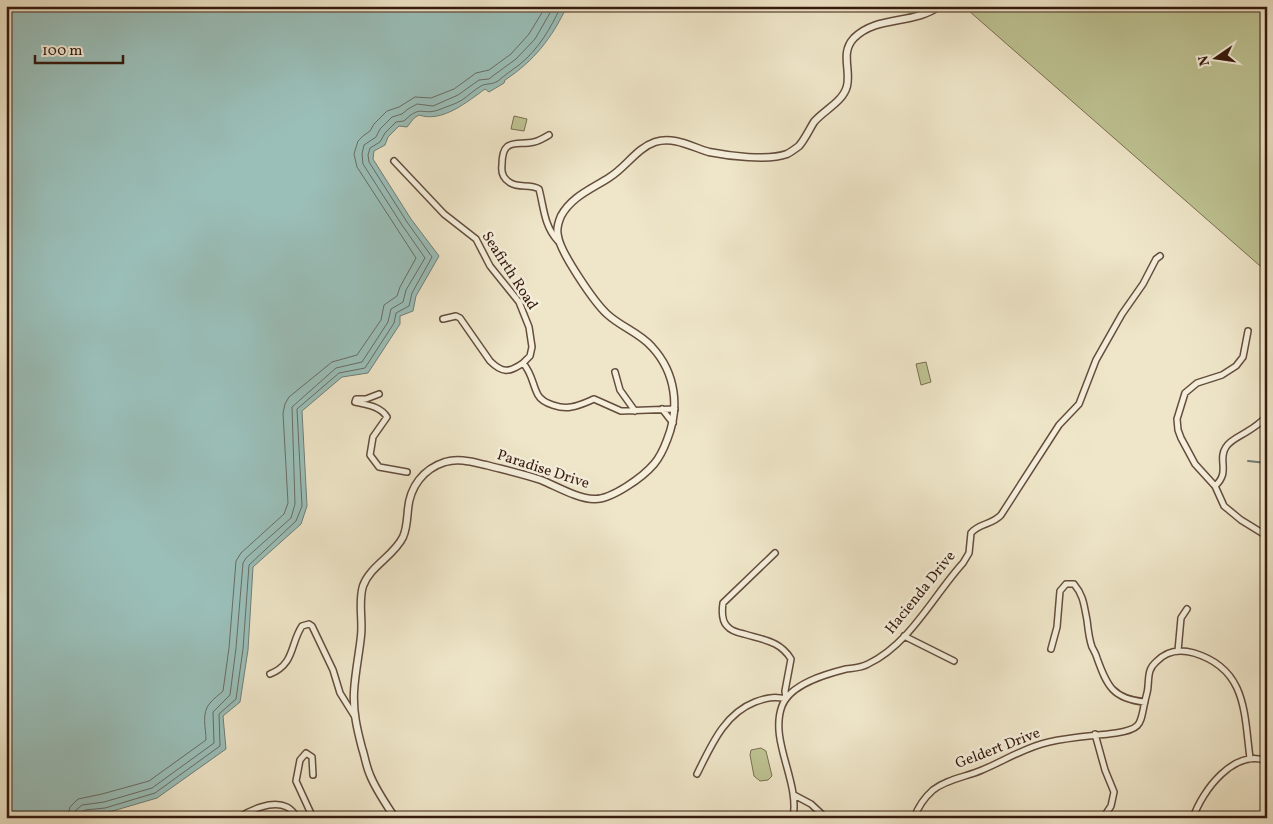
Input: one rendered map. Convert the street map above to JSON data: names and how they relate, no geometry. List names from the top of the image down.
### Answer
{
  "streets": {
    "street": [
      "Seafirth Road",
      "Paradise Drive",
      "Hacienda Drive",
      "Geldert Drive"
    ]
  },
  "scale_bar": "100 m",
  "north": "left"
}
